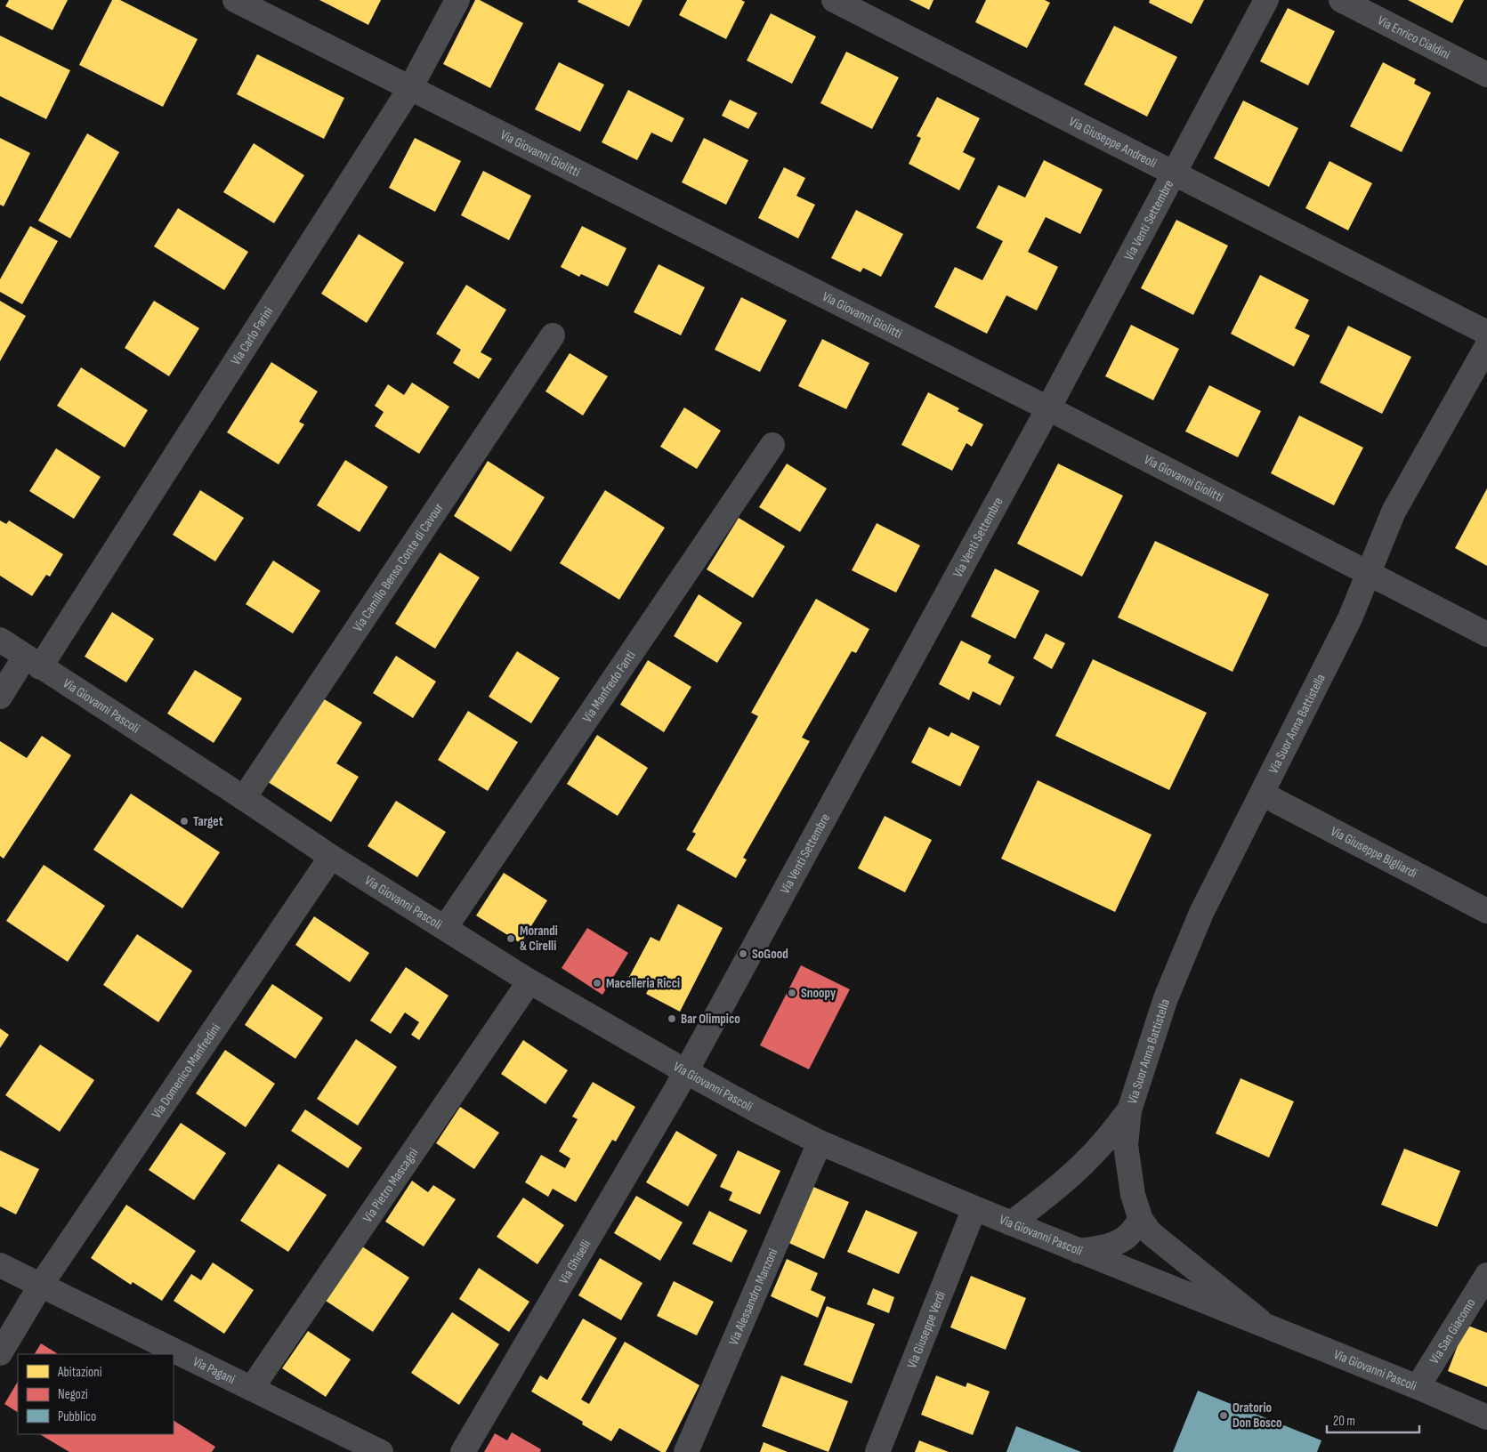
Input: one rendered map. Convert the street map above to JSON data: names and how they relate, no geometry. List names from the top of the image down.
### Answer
{
  "streets": {
    "street": [
      "Via Enrico Cialdini",
      "Via Giuseppe Andreoli",
      "Via Giovanni Giolitti",
      "Via Venti Settembre",
      "Via Carlo Farini",
      "Via Camillo Benso Conte di Cavour",
      "Via Manfredo Fanti",
      "Via Giovanni Pascoli",
      "Via Suor Anna Battistella",
      "Via Giuseppe Bigliardi",
      "Via Domenico Manfredini",
      "Via Pietro Mascagni",
      "Via Ghiselli",
      "Via Alessandro Manzoni",
      "Via Giuseppe Verdi",
      "Via San Giacomo",
      "Via Pagani"
    ]
  },
  "crossings": [
    ["Via Giuseppe Andreoli", "Via Venti Settembre"],
    ["Via Giovanni Giolitti", "Via Venti Settembre"],
    ["Via Giovanni Giolitti", "Via Carlo Farini"],
    ["Via Giovanni Giolitti", "Via Suor Anna Battistella"],
    ["Via Venti Settembre", "Via Giovanni Pascoli"],
    ["Via Venti Settembre", "Via Ghiselli"],
    ["Via Carlo Farini", "Via Giovanni Pascoli"],
    ["Via Camillo Benso Conte di Cavour", "Via Giovanni Pascoli"],
    ["Via Manfredo Fanti", "Via Giovanni Pascoli"],
    ["Via Giovanni Pascoli", "Via Domenico Manfredini"],
    ["Via Giovanni Pascoli", "Via Pietro Mascagni"],
    ["Via Giovanni Pascoli", "Via Ghiselli"],
    ["Via Giovanni Pascoli", "Via Alessandro Manzoni"],
    ["Via Giovanni Pascoli", "Via Giuseppe Verdi"],
    ["Via Giovanni Pascoli", "Via San Giacomo"],
    ["Via Suor Anna Battistella", "Via Giuseppe Bigliardi"],
    ["Via Domenico Manfredini", "Via Pagani"],
    ["Via Pietro Mascagni", "Via Pagani"]
  ],
  "places": [
    "Target",
    "Morandi & Cirelli",
    "SoGood",
    "Macelleria Ricci",
    "Snoopy",
    "Bar Olimpico",
    "Oratorio Don Bosco"
  ],
  "legend": ["Abitazioni", "Negozi", "Pubblico"],
  "scale_bar": "20 m"
}
